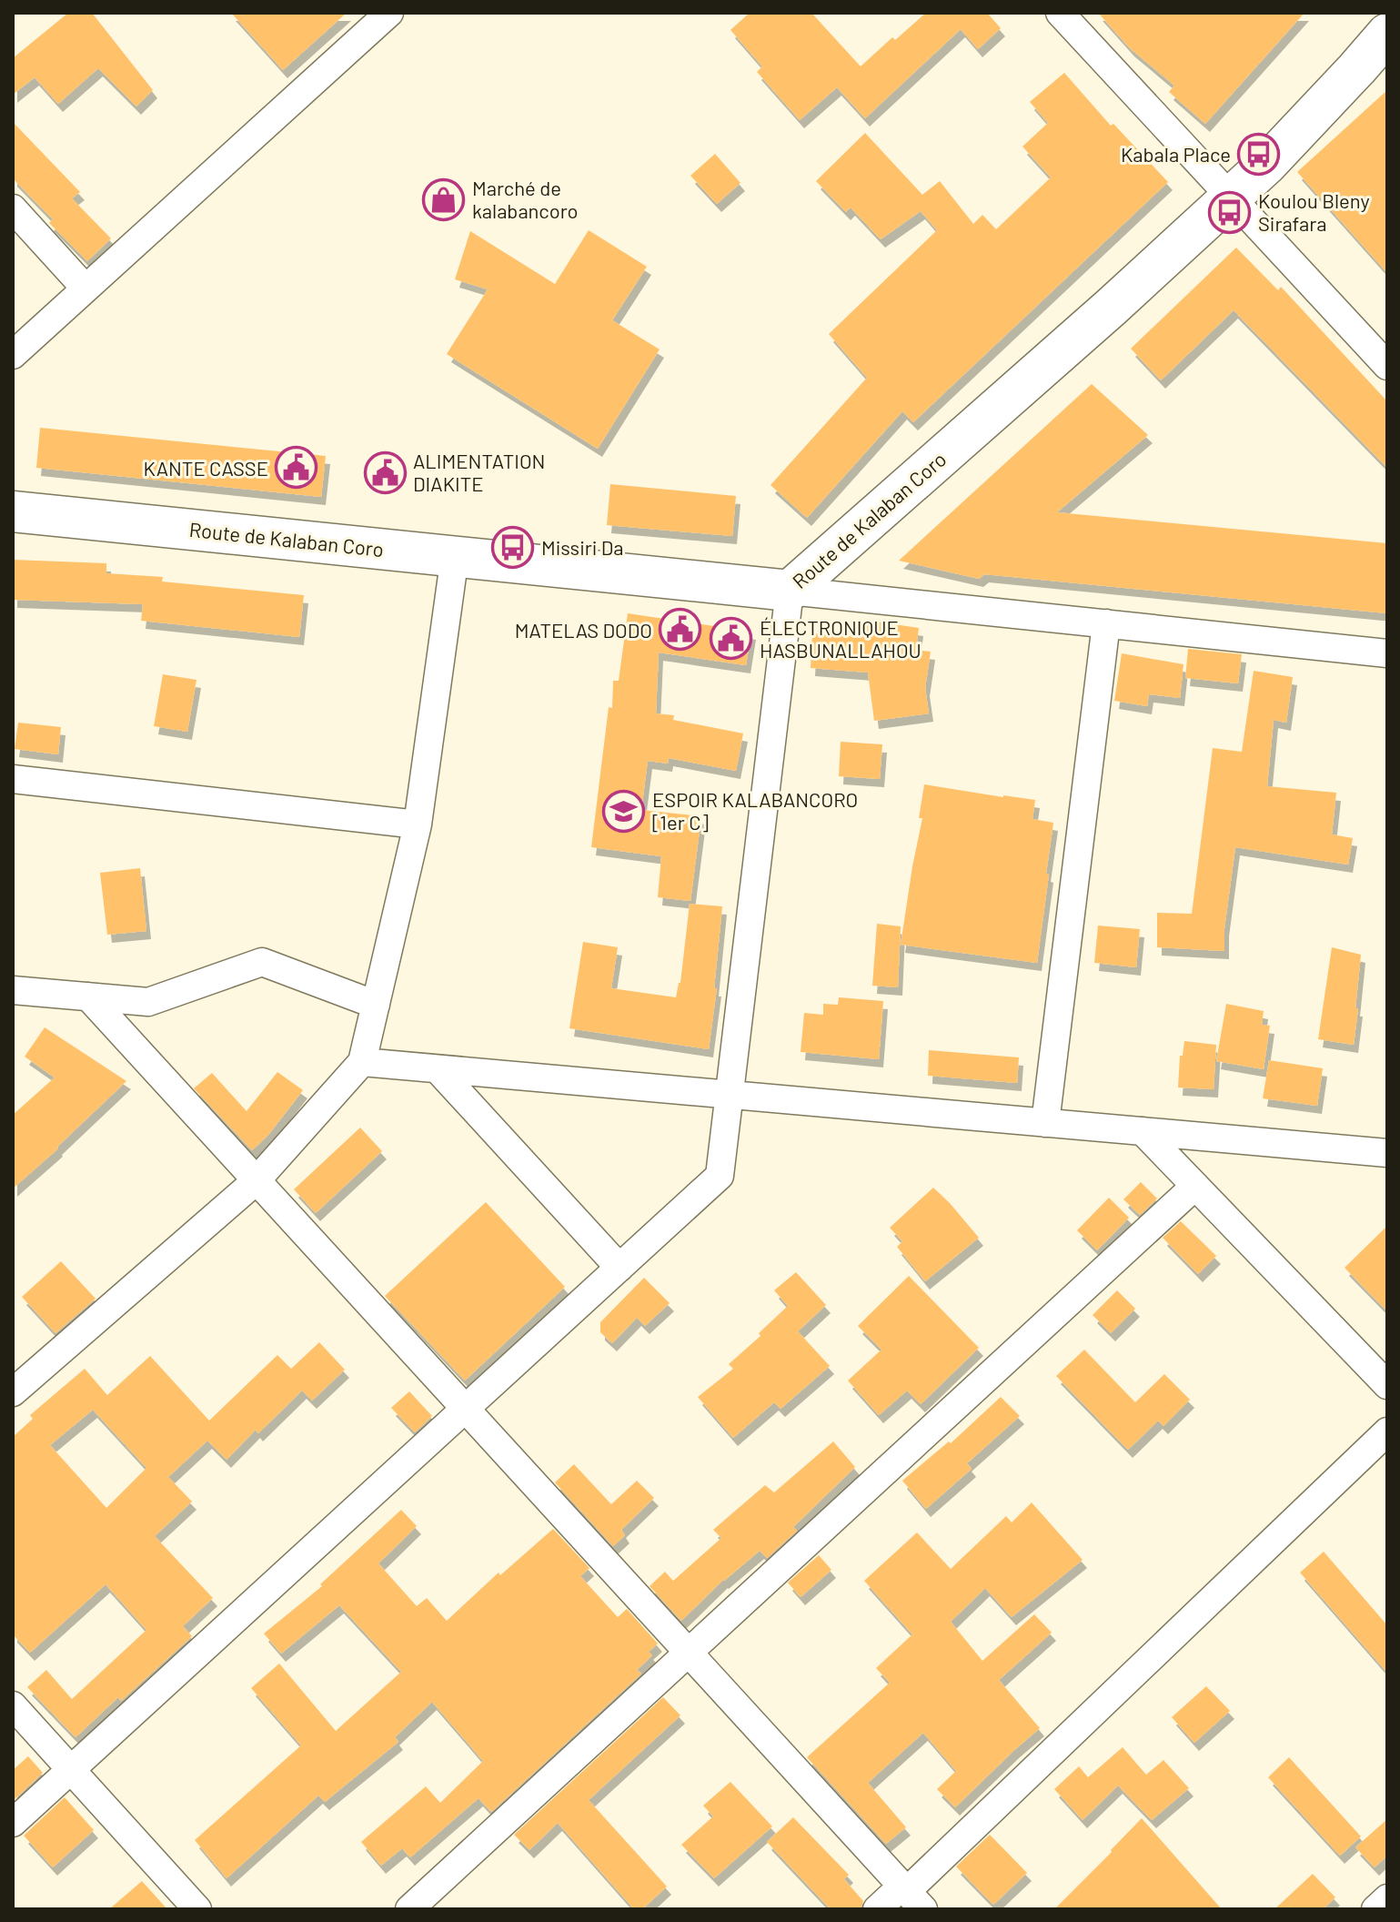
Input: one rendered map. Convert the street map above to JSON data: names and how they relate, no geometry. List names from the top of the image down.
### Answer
{
  "streets": {
    "main road": ["Route de Kalaban Coro"]
  },
  "places": {
    "bus stop": ["Kabala Place", "Koulou Bleny Sirafara", "Missiri Da"],
    "shop": ["Marché de kalabancoro"],
    "public building": [
      "KANTE CASSE",
      "ALIMENTATION DIAKITE",
      "MATELAS DODO",
      "ÉLECTRONIQUE HASBUNALLAHOU"
    ],
    "school or university": ["ESPOIR KALABANCORO [1er C]"]
  }
}
